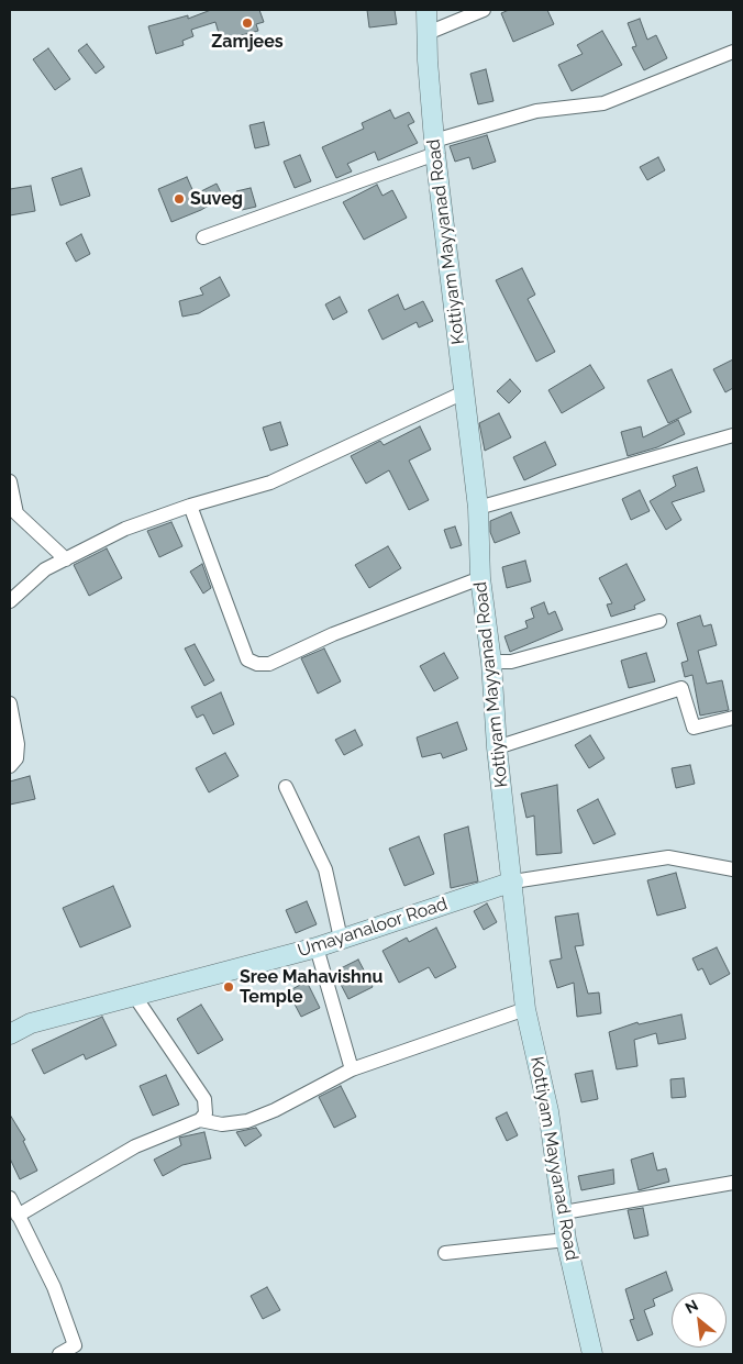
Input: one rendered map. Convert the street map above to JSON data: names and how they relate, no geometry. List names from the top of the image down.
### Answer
{
  "streets": {
    "main road": ["Kottiyam Mayyanad Road", "Umayanaloor Road"]
  },
  "crossings": [
    ["Kottiyam Mayyanad Road", "Umayanaloor Road"]
  ],
  "places": ["Zamjees", "Suveg", "Sree Mahavishnu Temple"],
  "north": "top left"
}
